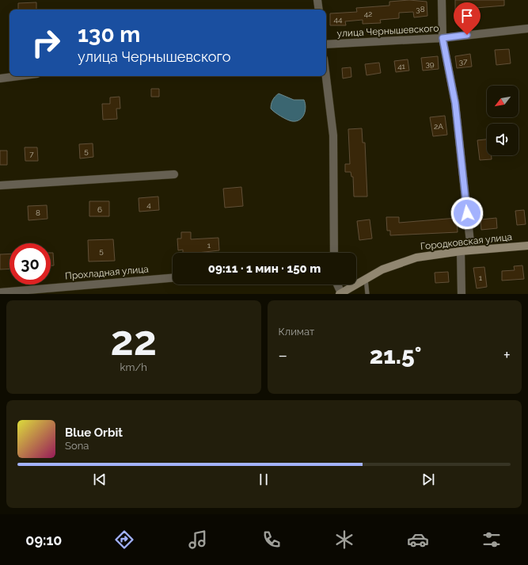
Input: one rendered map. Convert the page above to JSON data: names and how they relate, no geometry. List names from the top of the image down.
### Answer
{
  "streets": {
    "main road": ["Городковская улица"],
    "street": ["улица Чернышевского", "Прохладная улица"]
  },
  "house_numbers": [
    "38",
    "42",
    "44",
    "37",
    "39",
    "41",
    "2А",
    "5",
    "7",
    "4",
    "6",
    "8",
    "1",
    "5",
    "1"
  ],
  "north": "bottom left",
  "page": {
    "turn": ["130 m", "улица Чернышевского"],
    "limit": "30",
    "trip": "09:11 · 1 мин · 150 m",
    "tile": [
      ["22", "km/h"],
      "Климат"
    ],
    "heat": ["−", "21.5°", "+"],
    "song": ["Blue Orbit", "Sona"],
    "tabs": "09:10"
  }
}
